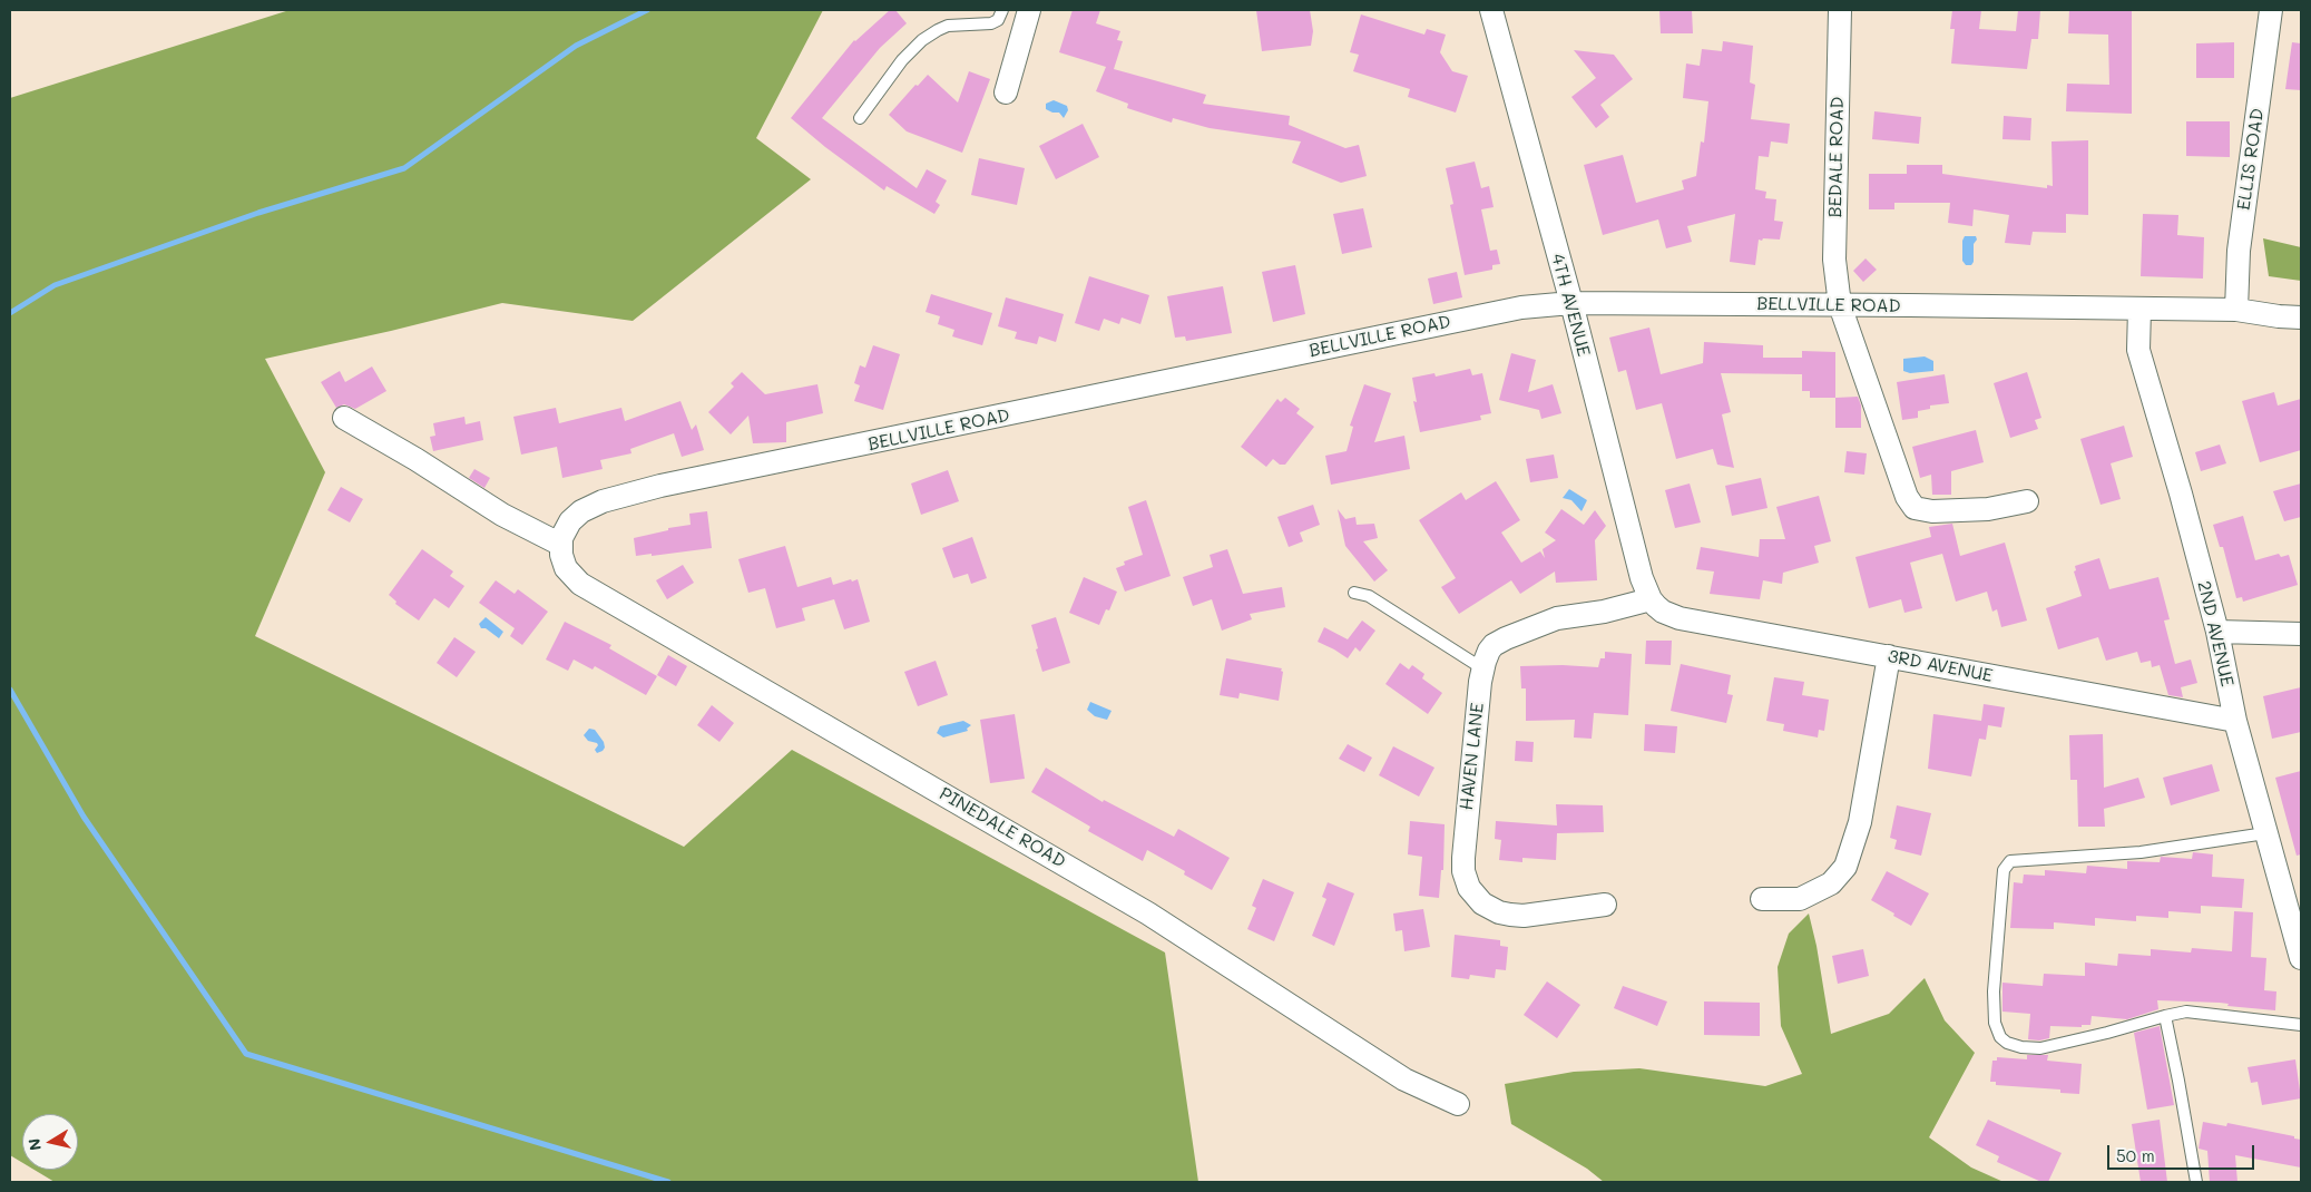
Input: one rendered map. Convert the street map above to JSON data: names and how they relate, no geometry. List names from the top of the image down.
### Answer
{
  "streets": {
    "street": [
      "BEDALE ROAD",
      "ELLIS ROAD",
      "4TH AVENUE",
      "BELLVILLE ROAD",
      "2ND AVENUE",
      "3RD AVENUE",
      "HAVEN LANE",
      "PINEDALE ROAD"
    ]
  },
  "crossings": [
    ["BEDALE ROAD", "BELLVILLE ROAD"],
    ["ELLIS ROAD", "BELLVILLE ROAD"],
    ["4TH AVENUE", "BELLVILLE ROAD"],
    ["4TH AVENUE", "3RD AVENUE"],
    ["4TH AVENUE", "HAVEN LANE"],
    ["BELLVILLE ROAD", "2ND AVENUE"],
    ["BELLVILLE ROAD", "PINEDALE ROAD"],
    ["2ND AVENUE", "3RD AVENUE"],
    ["3RD AVENUE", "HAVEN LANE"]
  ],
  "scale_bar": "50 m",
  "north": "left"
}
